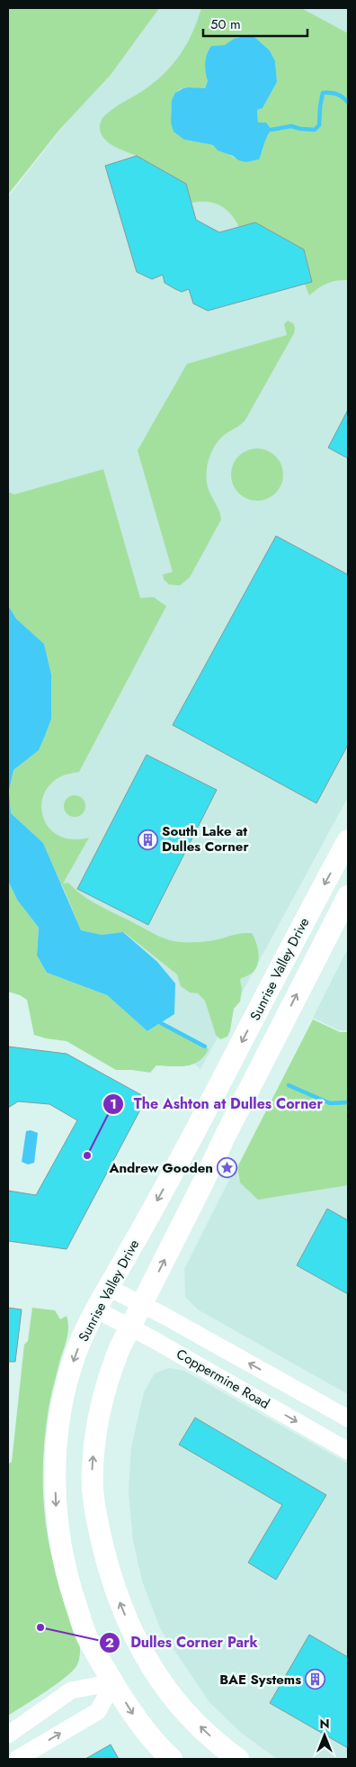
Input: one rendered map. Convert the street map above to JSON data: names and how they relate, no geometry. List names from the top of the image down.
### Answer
{
  "streets": {
    "main road": ["Sunrise Valley Drive"],
    "street": ["Coppermine Road"]
  },
  "crossings": [
    ["Sunrise Valley Drive", "Coppermine Road"]
  ],
  "places": {
    "building": ["South Lake at Dulles Corner", "BAE Systems"],
    "other": ["The Ashton at Dulles Corner", "Dulles Corner Park"],
    "place": ["Andrew Gooden"]
  },
  "scale_bar": "50 m",
  "north": "top"
}
